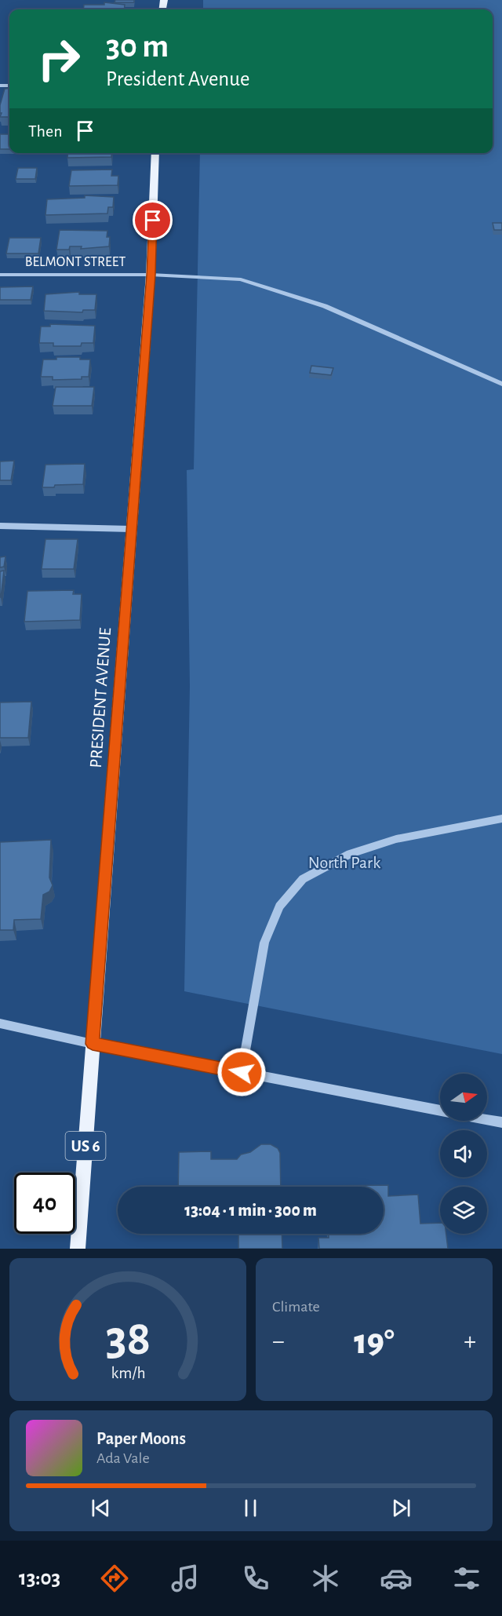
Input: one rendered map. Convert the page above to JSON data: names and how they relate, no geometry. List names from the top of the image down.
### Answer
{
  "streets": {
    "main road": ["PRESIDENT AVENUE", "US 6"],
    "street": ["BELMONT STREET"]
  },
  "crossings": [
    ["BELMONT STREET", "PRESIDENT AVENUE"]
  ],
  "parks": ["North Park"],
  "north": "right",
  "page": {
    "turn": ["30 m", "President Avenue"],
    "then": "Then",
    "limit": "40",
    "trip": "13:04 · 1 min · 300 m",
    "tile": "Climate",
    "heat": ["−", "19°", "+"],
    "song": ["Paper Moons", "Ada Vale"],
    "tabs": "13:03",
    "gauge": ["38", "km/h"]
  }
}
